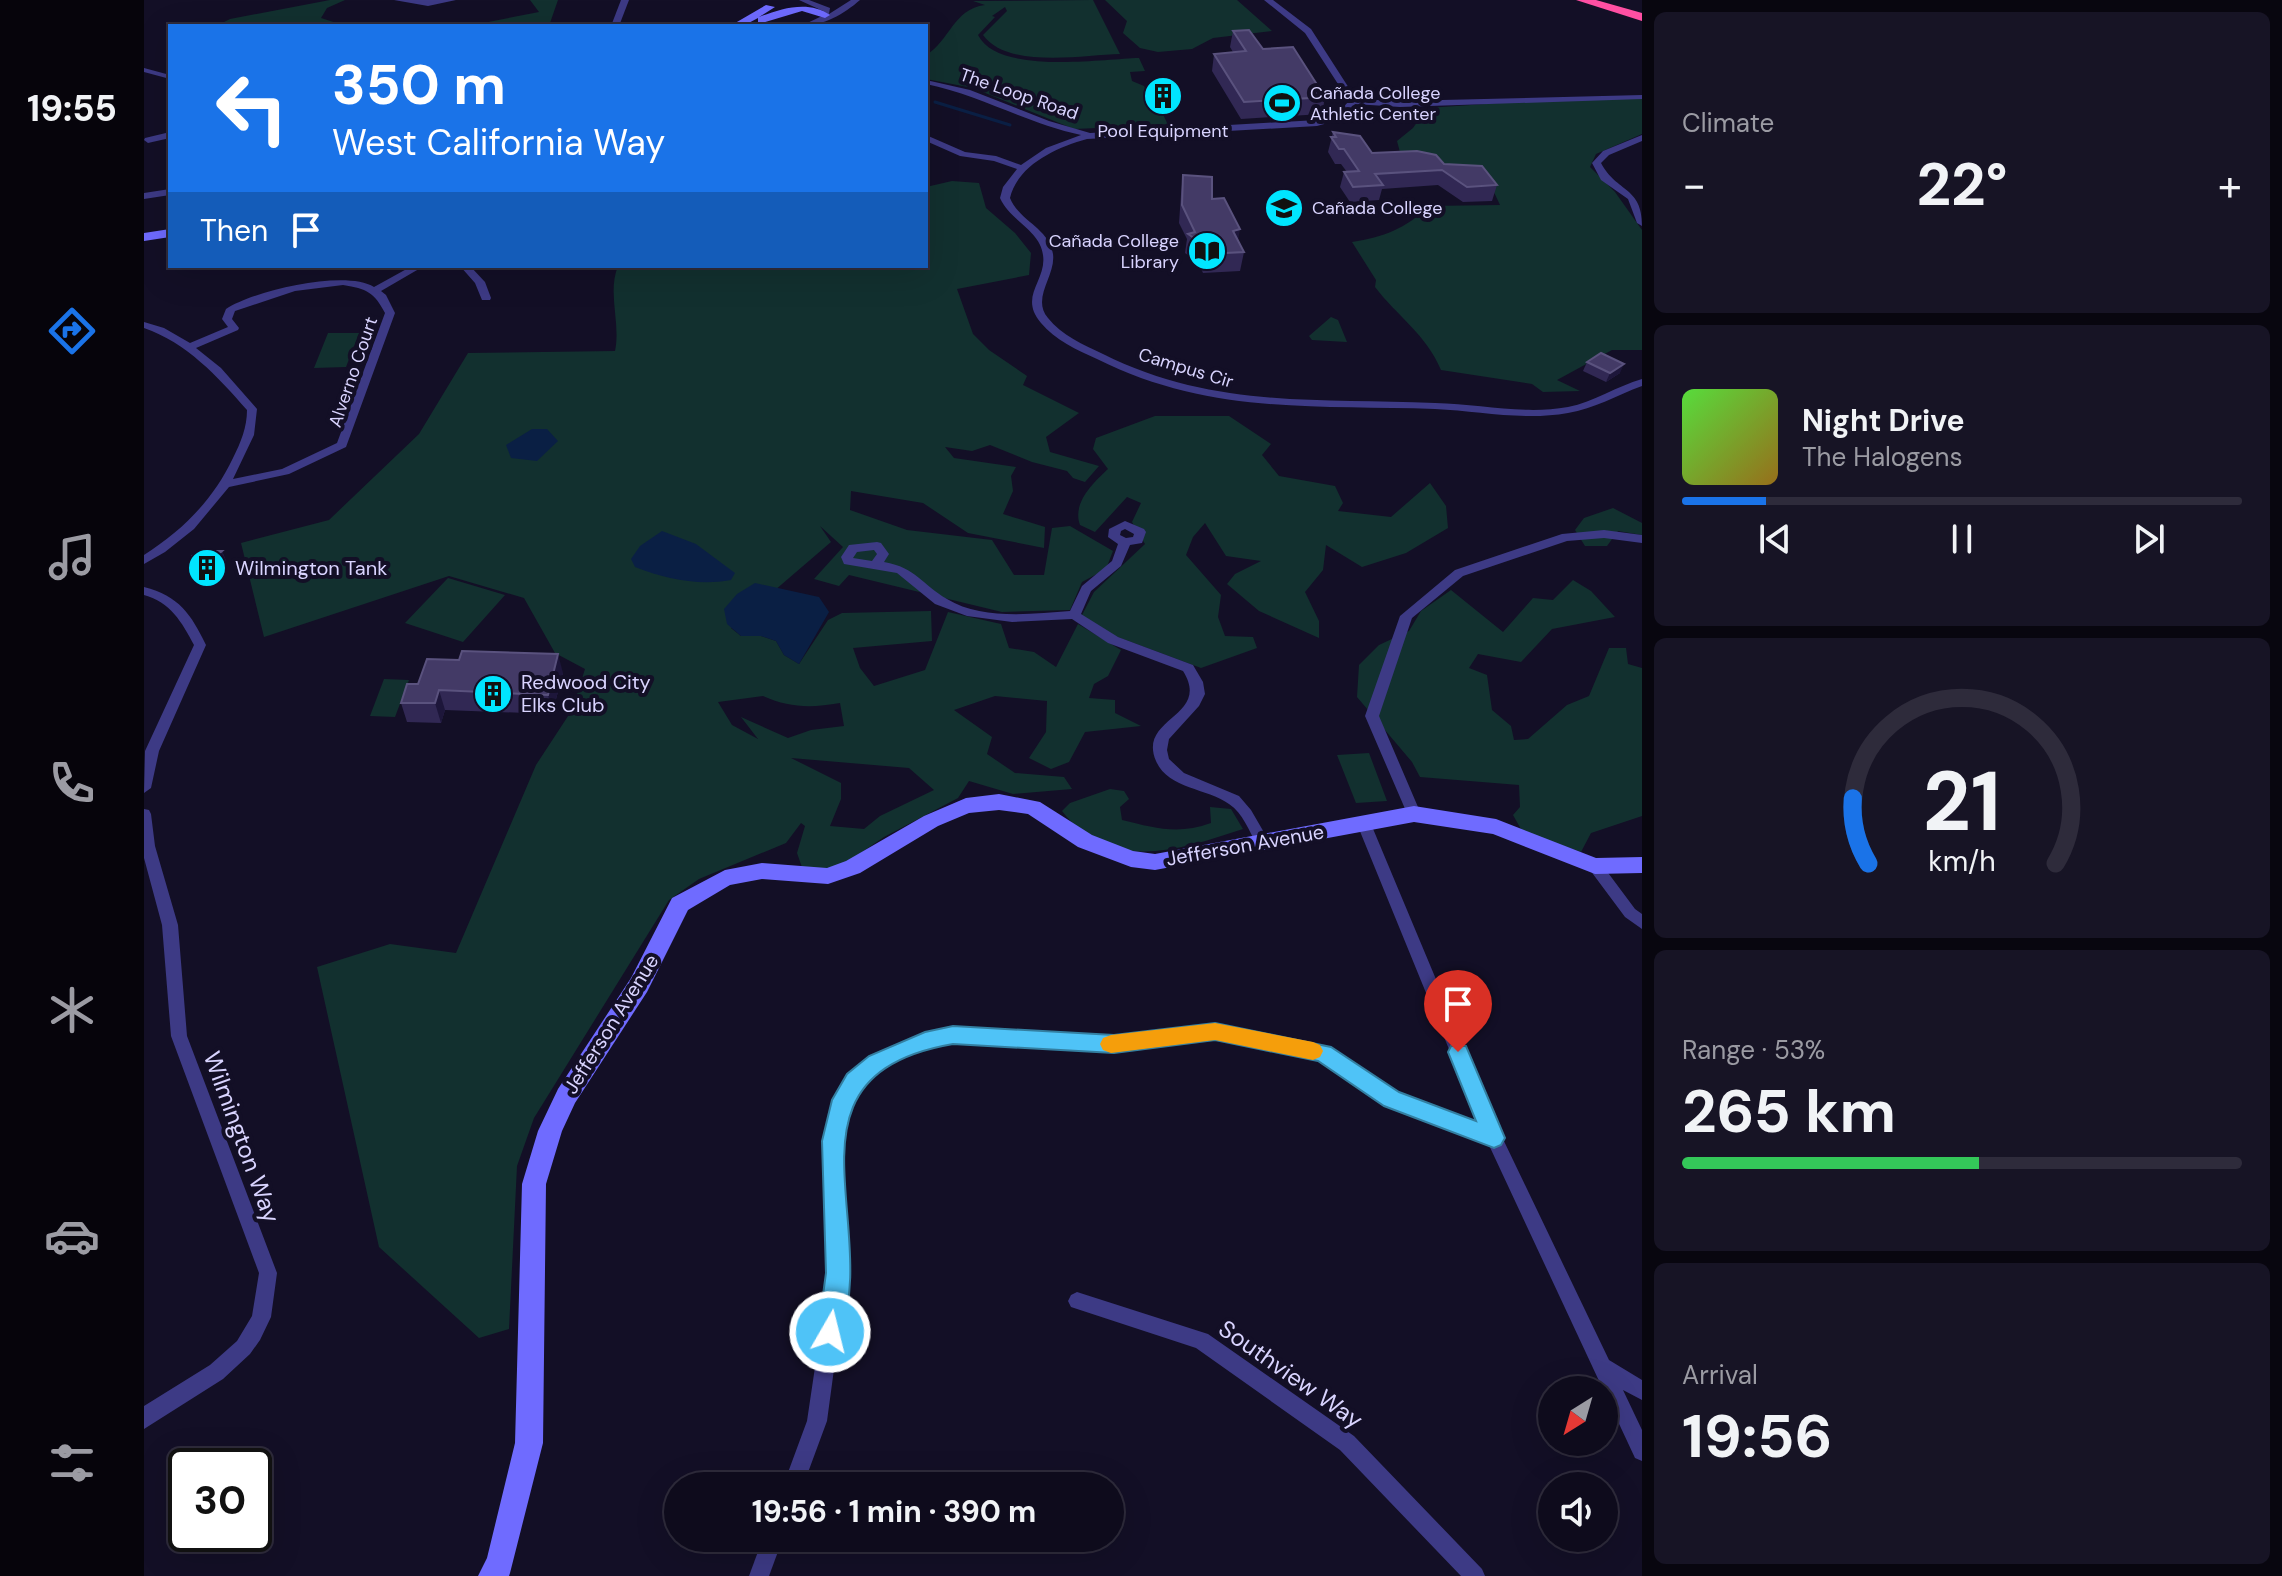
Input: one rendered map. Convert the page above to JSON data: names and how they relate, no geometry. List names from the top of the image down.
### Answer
{
  "streets": {
    "street": [
      "The Loop Road",
      "Campus Cir",
      "Alverno Court",
      "Jefferson Avenue",
      "Wilmington Way",
      "Southview Way"
    ]
  },
  "crossings": [
    ["The Loop Road", "Campus Cir"]
  ],
  "places": {
    "building": ["Pool Equipment", "Wilmington Tank", "Redwood City Elks Club"],
    "sports": ["Cañada College Athletic Center"],
    "school or university": ["Cañada College"],
    "library": ["Cañada College Library"]
  },
  "north": "bottom left",
  "page": {
    "tabs": "19:55",
    "tile": [
      "Climate",
      ["Range · 53%", "265 km"],
      ["Arrival", "19:56"]
    ],
    "turn": ["350 m", "West California Way"],
    "heat": ["−", "22°", "+"],
    "then": "Then",
    "song": ["Night Drive", "The Halogens"],
    "limit": "30",
    "trip": "19:56 · 1 min · 390 m",
    "gauge": ["21", "km/h"]
  }
}
